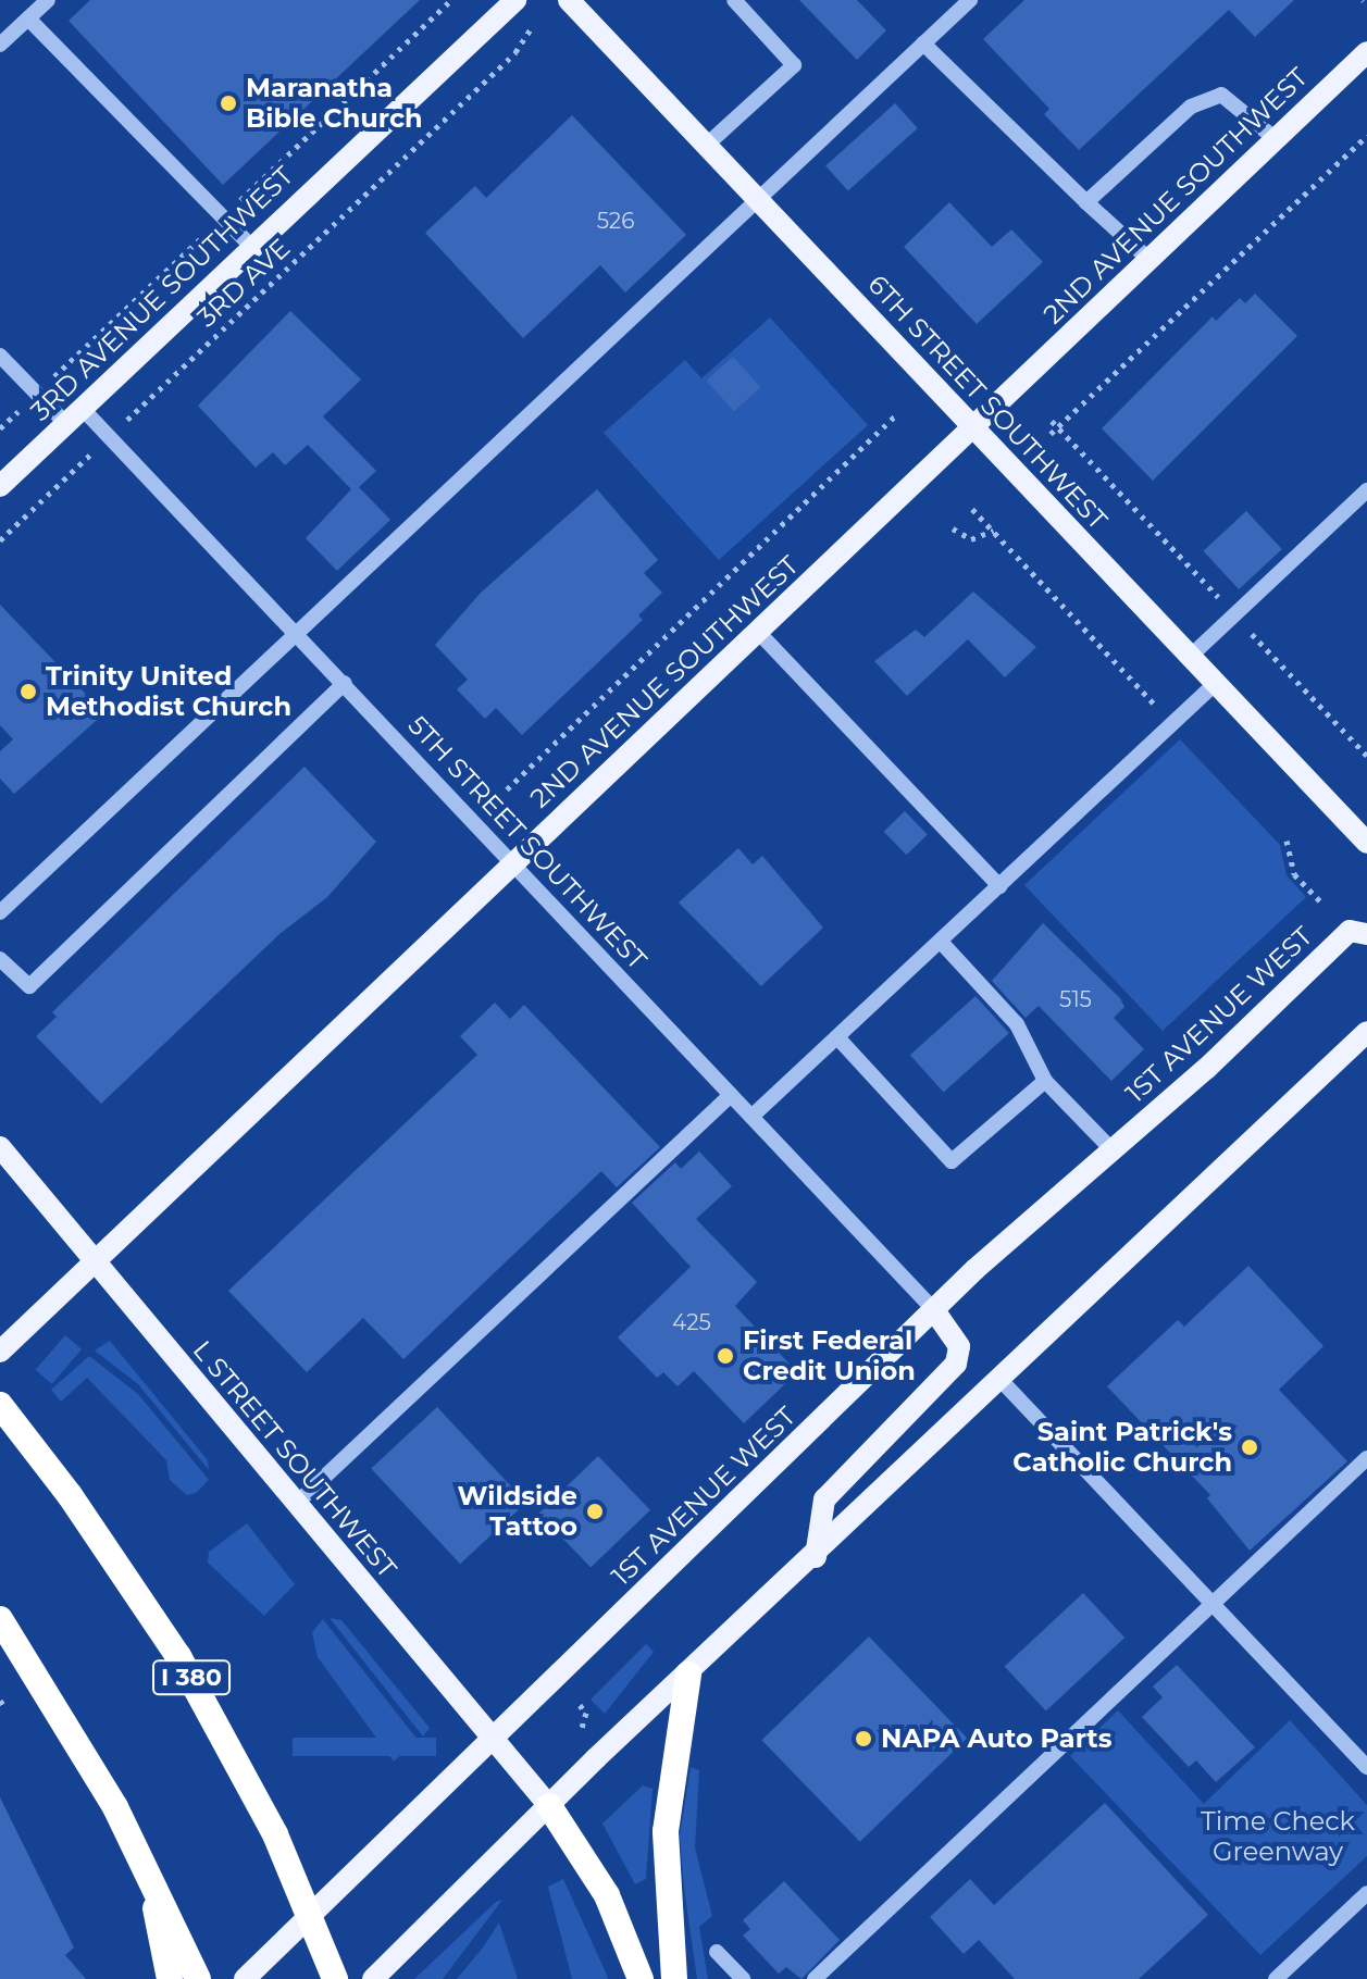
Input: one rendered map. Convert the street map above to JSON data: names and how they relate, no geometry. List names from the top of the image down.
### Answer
{
  "streets": {
    "highway": ["I 380"],
    "main road": [
      "2ND AVENUE SOUTHWEST",
      "3RD AVENUE SOUTHWEST",
      "6TH STREET SOUTHWEST",
      "1ST AVENUE WEST",
      "L STREET SOUTHWEST"
    ],
    "street": ["5TH STREET SOUTHWEST"],
    "path": ["3RD AVE"]
  },
  "crossings": [
    ["2ND AVENUE SOUTHWEST", "6TH STREET SOUTHWEST"],
    ["2ND AVENUE SOUTHWEST", "5TH STREET SOUTHWEST"],
    ["2ND AVENUE SOUTHWEST", "L STREET SOUTHWEST"],
    ["3RD AVE", "5TH STREET SOUTHWEST"],
    ["3RD AVENUE SOUTHWEST", "5TH STREET SOUTHWEST"],
    ["5TH STREET SOUTHWEST", "1ST AVENUE WEST"],
    ["1ST AVENUE WEST", "L STREET SOUTHWEST"]
  ],
  "parks": ["Time Check Greenway"],
  "places": [
    "Maranatha Bible Church",
    "Trinity United Methodist Church",
    "First Federal Credit Union",
    "Saint Patrick's Catholic Church",
    "Wildside Tattoo",
    "NAPA Auto Parts"
  ],
  "house_numbers": ["526", "515", "425"]
}
